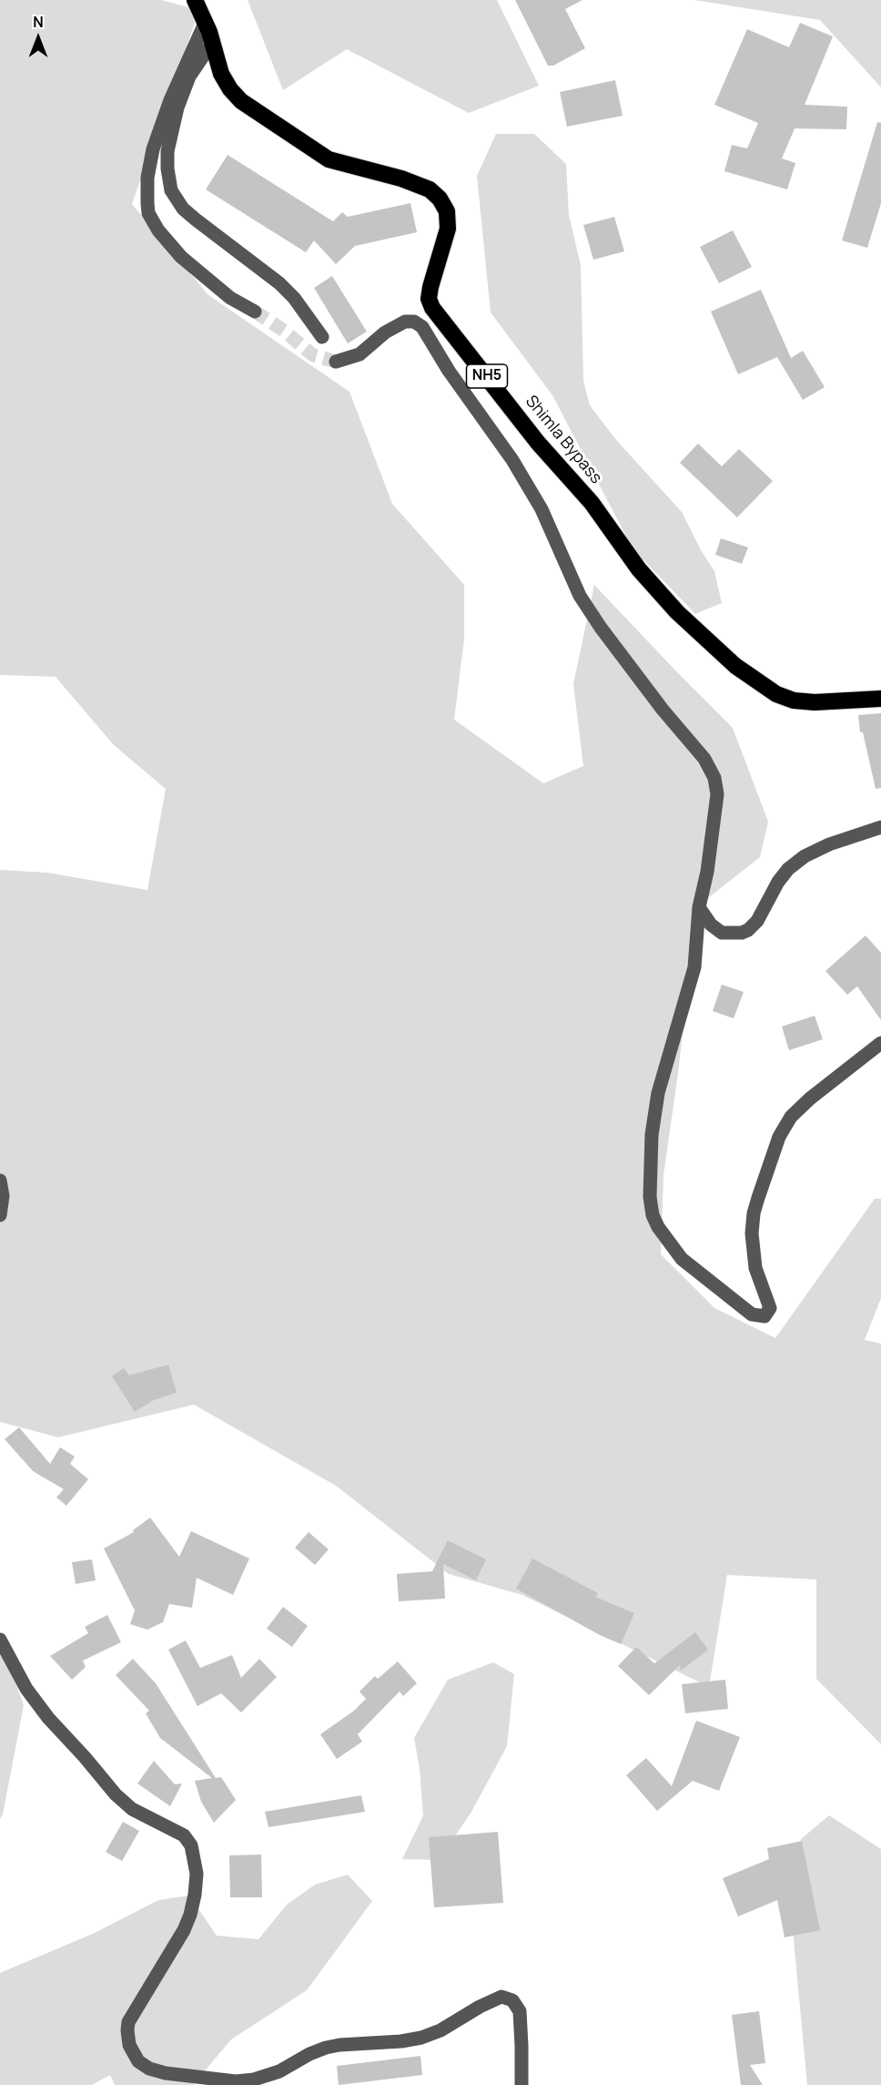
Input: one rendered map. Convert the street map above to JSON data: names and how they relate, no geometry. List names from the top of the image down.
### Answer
{
  "streets": {
    "highway": ["NH5", "Shimla Bypass"]
  },
  "north": "top"
}
